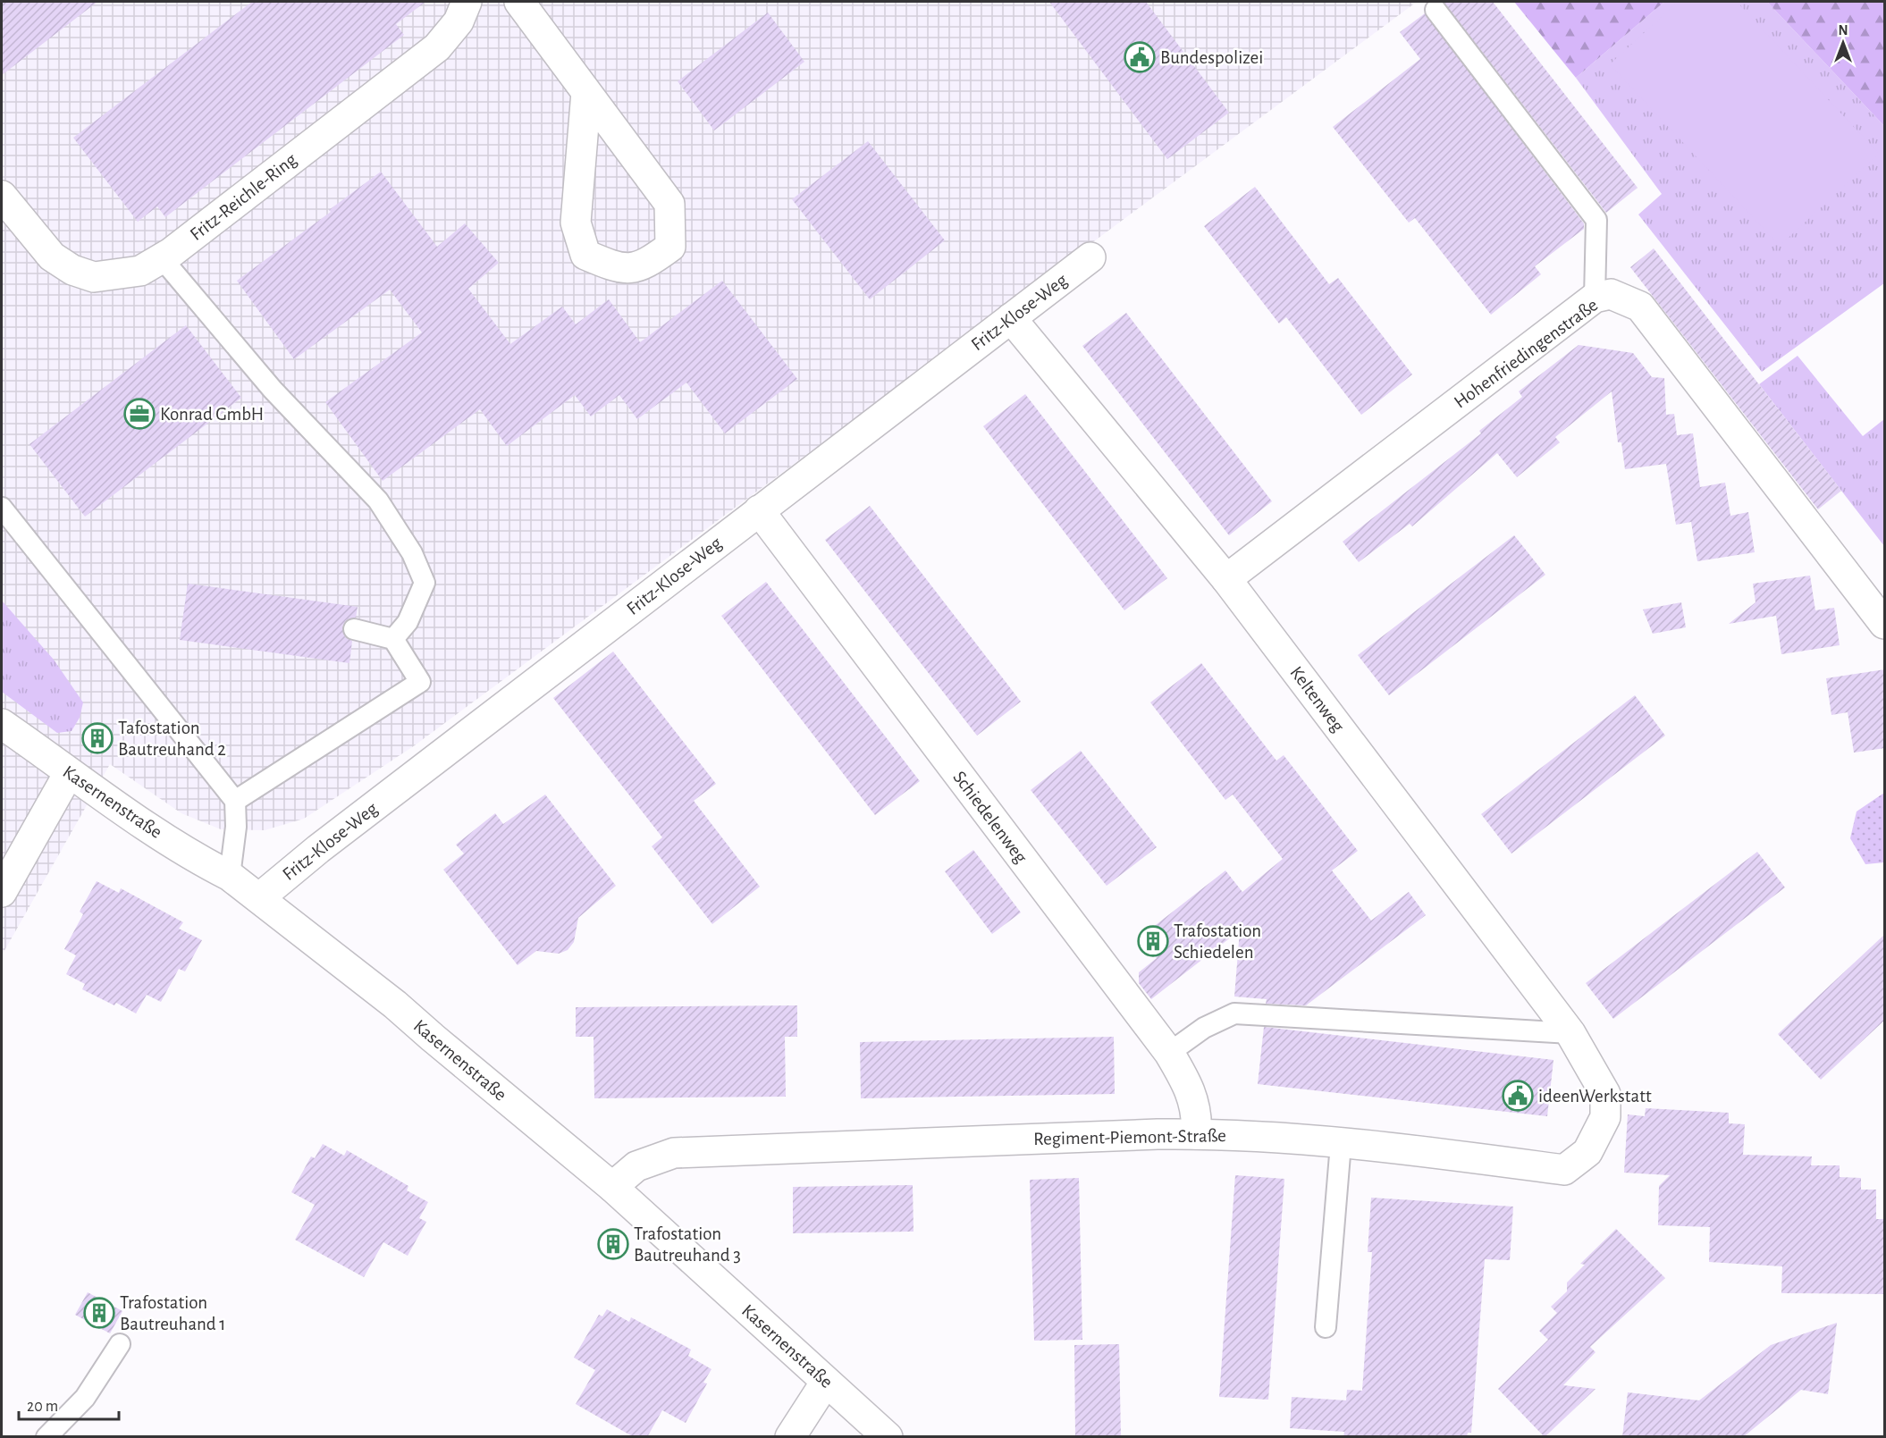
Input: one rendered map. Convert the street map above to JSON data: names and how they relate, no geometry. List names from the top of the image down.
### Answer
{
  "streets": {
    "street": [
      "Fritz-Reichle-Ring",
      "Fritz-Klose-Weg",
      "Hohenfriedingenstraße",
      "Keltenweg",
      "Kasernenstraße",
      "Schiedelenweg",
      "Regiment-Piemont-Straße"
    ]
  },
  "crossings": [
    ["Fritz-Klose-Weg", "Keltenweg"],
    ["Fritz-Klose-Weg", "Kasernenstraße"],
    ["Fritz-Klose-Weg", "Schiedelenweg"],
    ["Hohenfriedingenstraße", "Keltenweg"],
    ["Keltenweg", "Regiment-Piemont-Straße"],
    ["Kasernenstraße", "Regiment-Piemont-Straße"],
    ["Schiedelenweg", "Regiment-Piemont-Straße"]
  ],
  "places": {
    "public building": ["Bundespolizei", "ideenWerkstatt"],
    "office": ["Konrad GmbH"],
    "building": [
      "Tafostation Bautreuhand 2",
      "Trafostation Schiedelen",
      "Trafostation Bautreuhand 3",
      "Trafostation Bautreuhand 1"
    ]
  },
  "scale_bar": "20 m",
  "north": "top"
}
